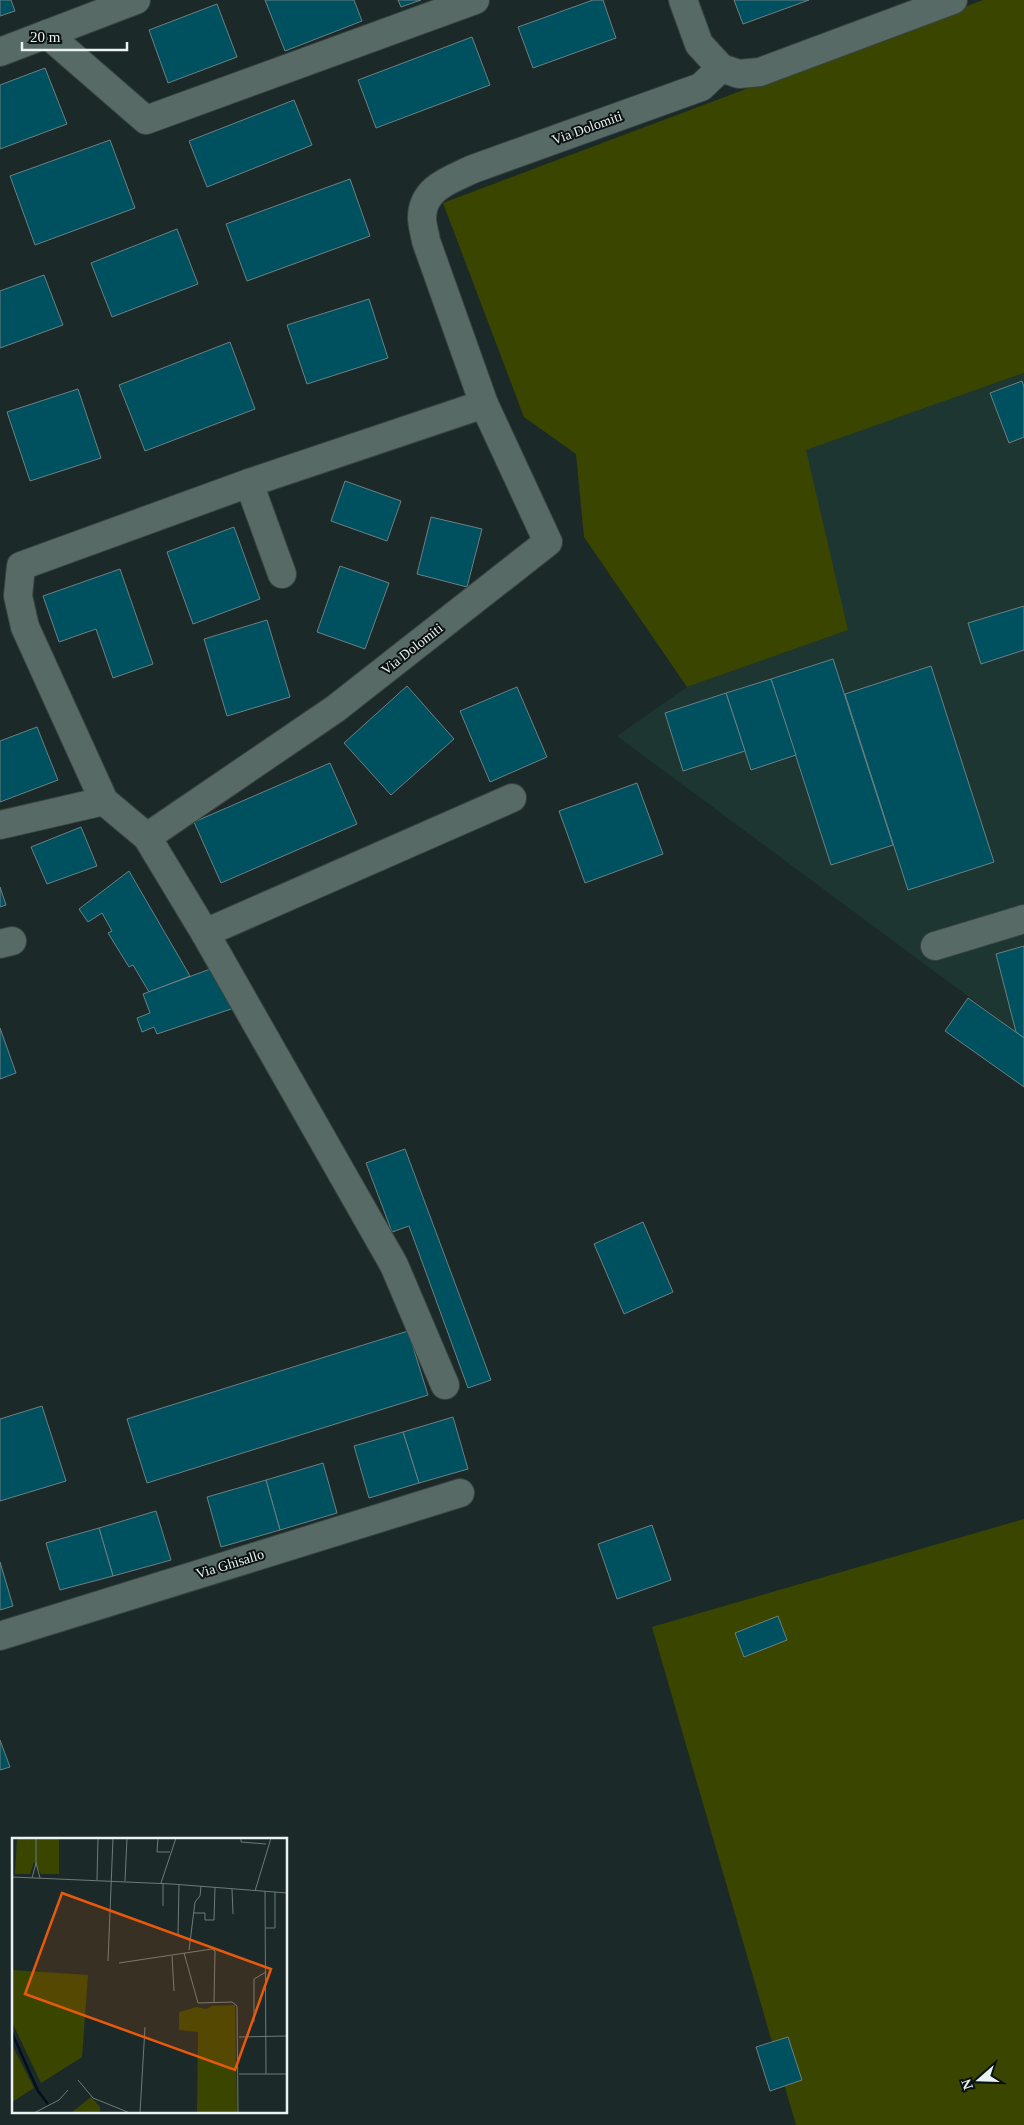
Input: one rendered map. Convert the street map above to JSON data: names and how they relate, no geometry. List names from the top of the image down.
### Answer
{
  "streets": {
    "street": ["Via Dolomiti", "Via Ghisallo"]
  },
  "scale_bar": "20 m",
  "north": "left"
}
